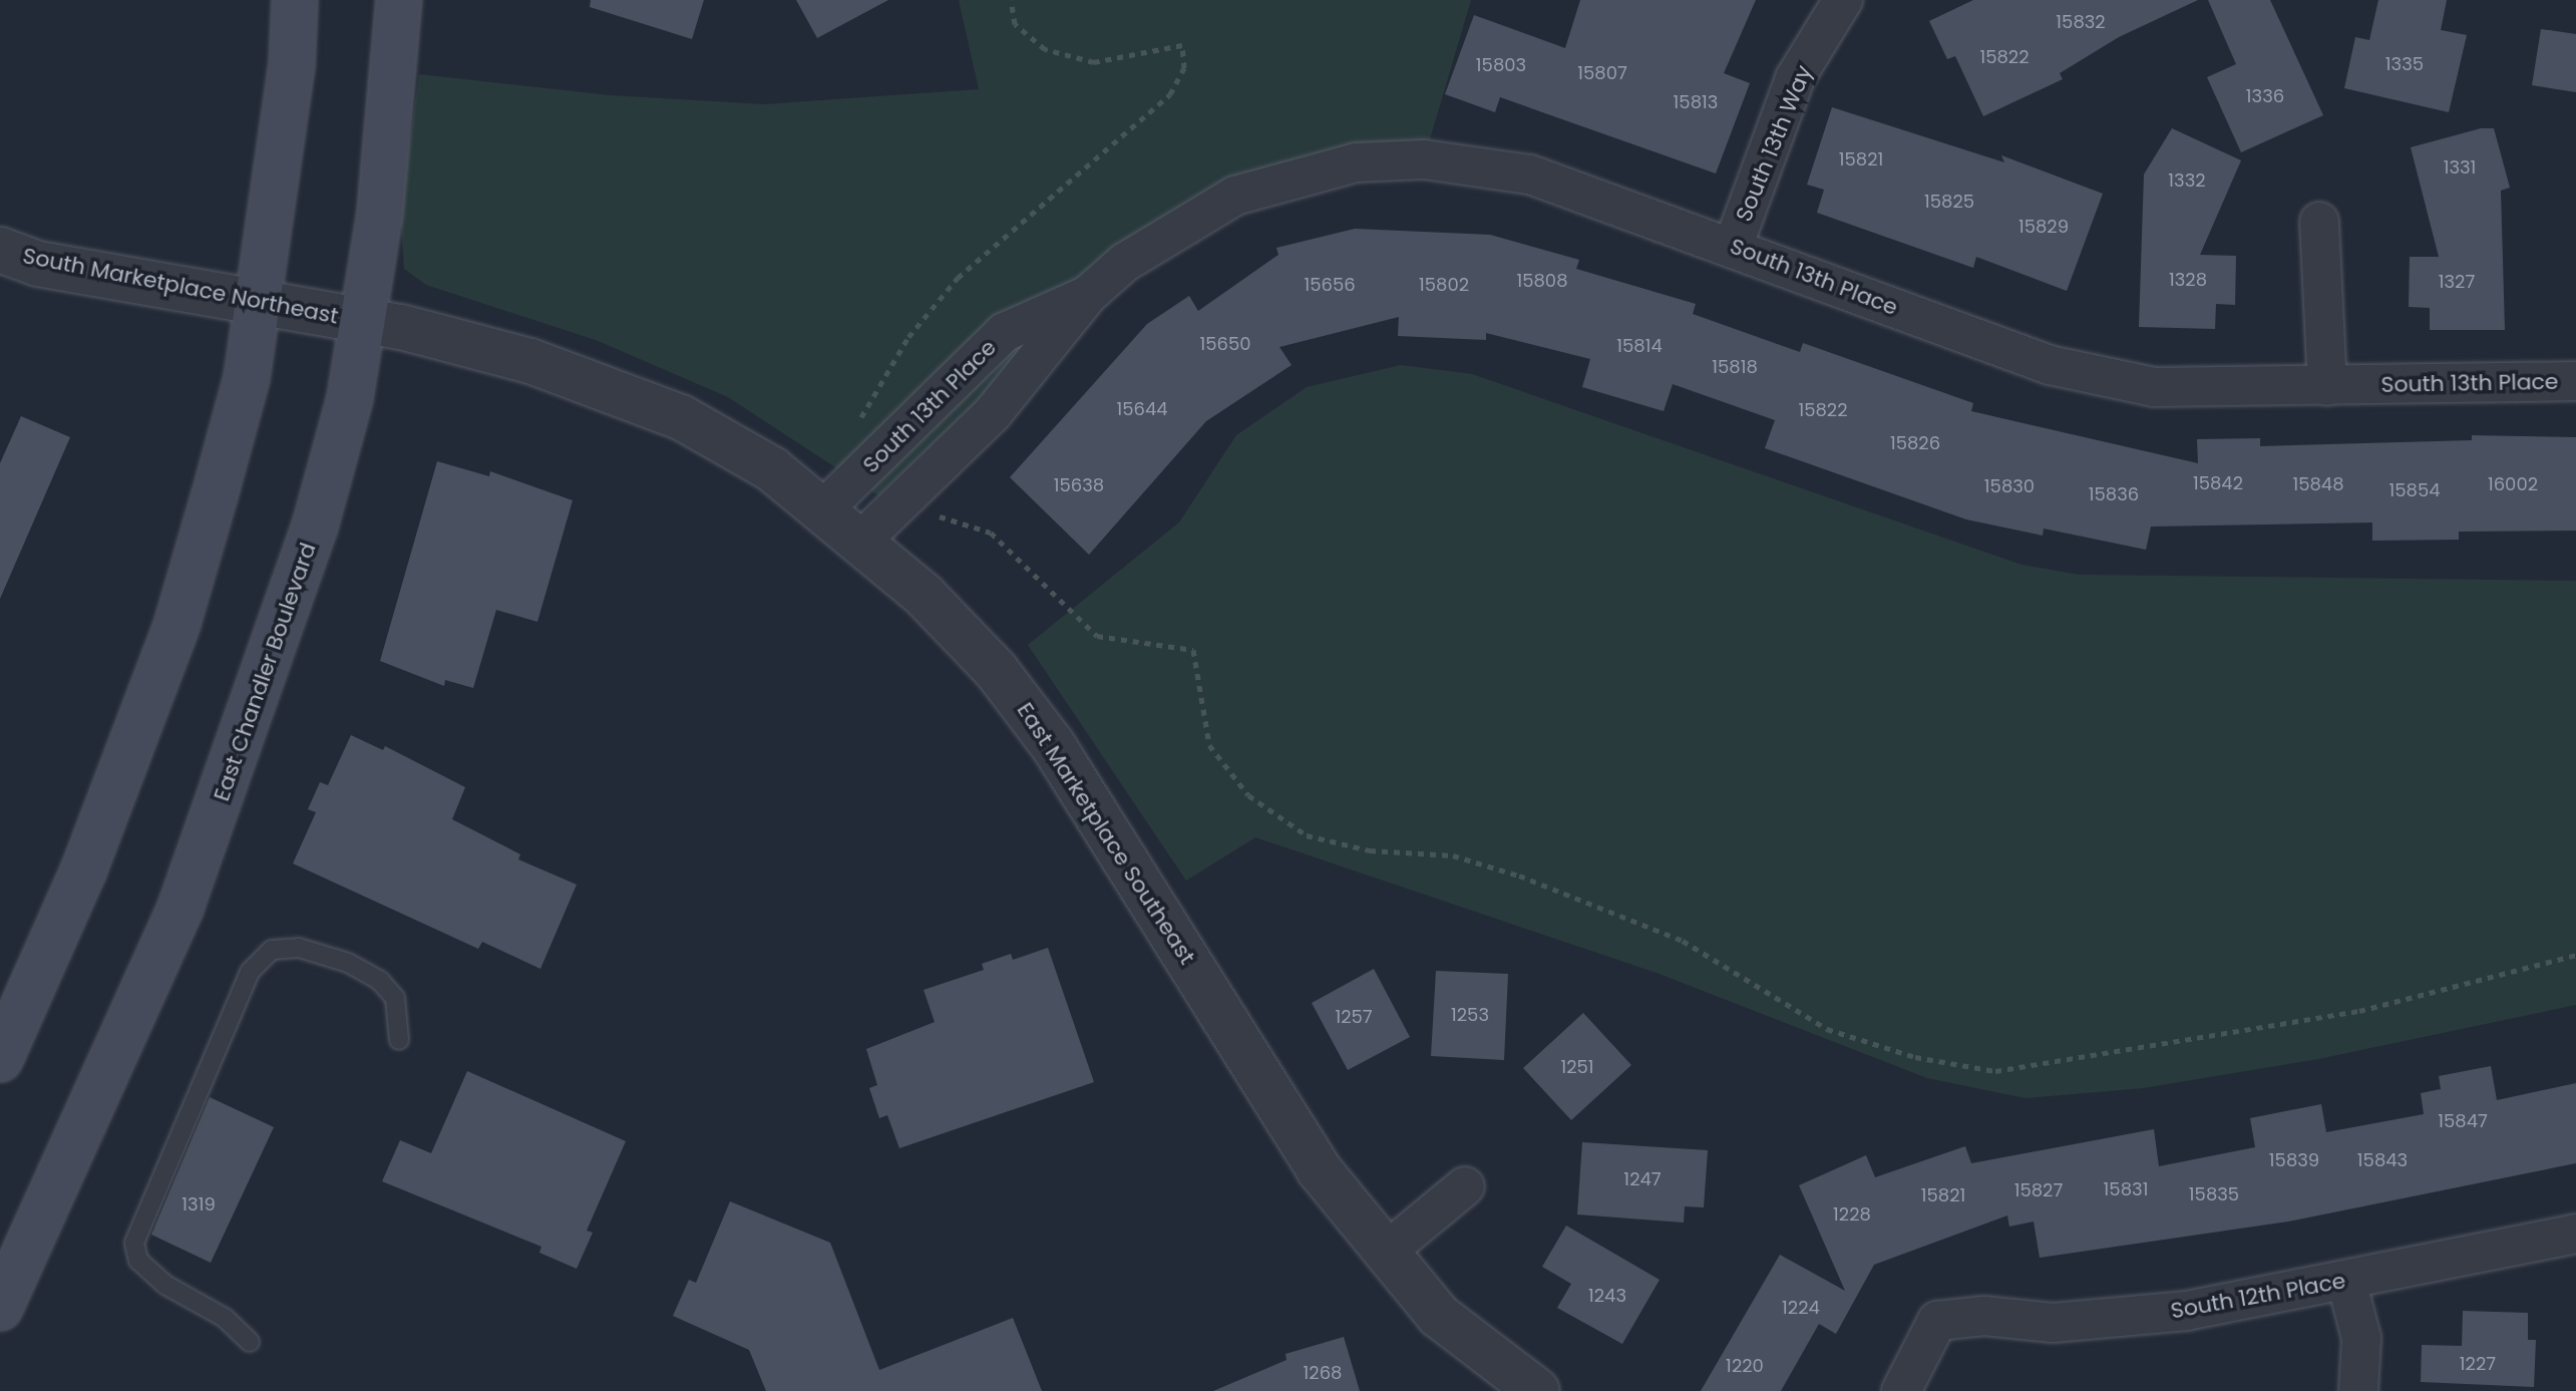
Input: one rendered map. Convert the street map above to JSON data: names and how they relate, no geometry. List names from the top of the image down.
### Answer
{
  "streets": {
    "main road": ["East Chandler Boulevard"],
    "street": [
      "South 13th Way",
      "South 13th Place",
      "South Marketplace Northeast",
      "East Marketplace Southeast",
      "South 12th Place"
    ]
  },
  "crossings": [
    ["South 13th Way", "South 13th Place"],
    ["South 13th Place", "East Marketplace Southeast"],
    ["South Marketplace Northeast", "East Chandler Boulevard"],
    ["South Marketplace Northeast", "East Marketplace Southeast"],
    ["East Chandler Boulevard", "East Marketplace Southeast"]
  ],
  "house_numbers": [
    "15832",
    "15822",
    "1335",
    "15803",
    "15807",
    "1336",
    "15813",
    "15821",
    "1331",
    "1332",
    "15825",
    "15829",
    "1328",
    "15808",
    "1327",
    "15656",
    "15802",
    "15650",
    "15814",
    "15818",
    "15644",
    "15822",
    "15826",
    "15842",
    "15848",
    "16002",
    "15638",
    "15830",
    "15854",
    "15836",
    "1253",
    "1257",
    "1251",
    "15847",
    "15839",
    "15843",
    "1247",
    "15831",
    "15827",
    "15835",
    "15821",
    "1319",
    "1228",
    "1243",
    "1224",
    "1227",
    "1220",
    "1268"
  ]
}
